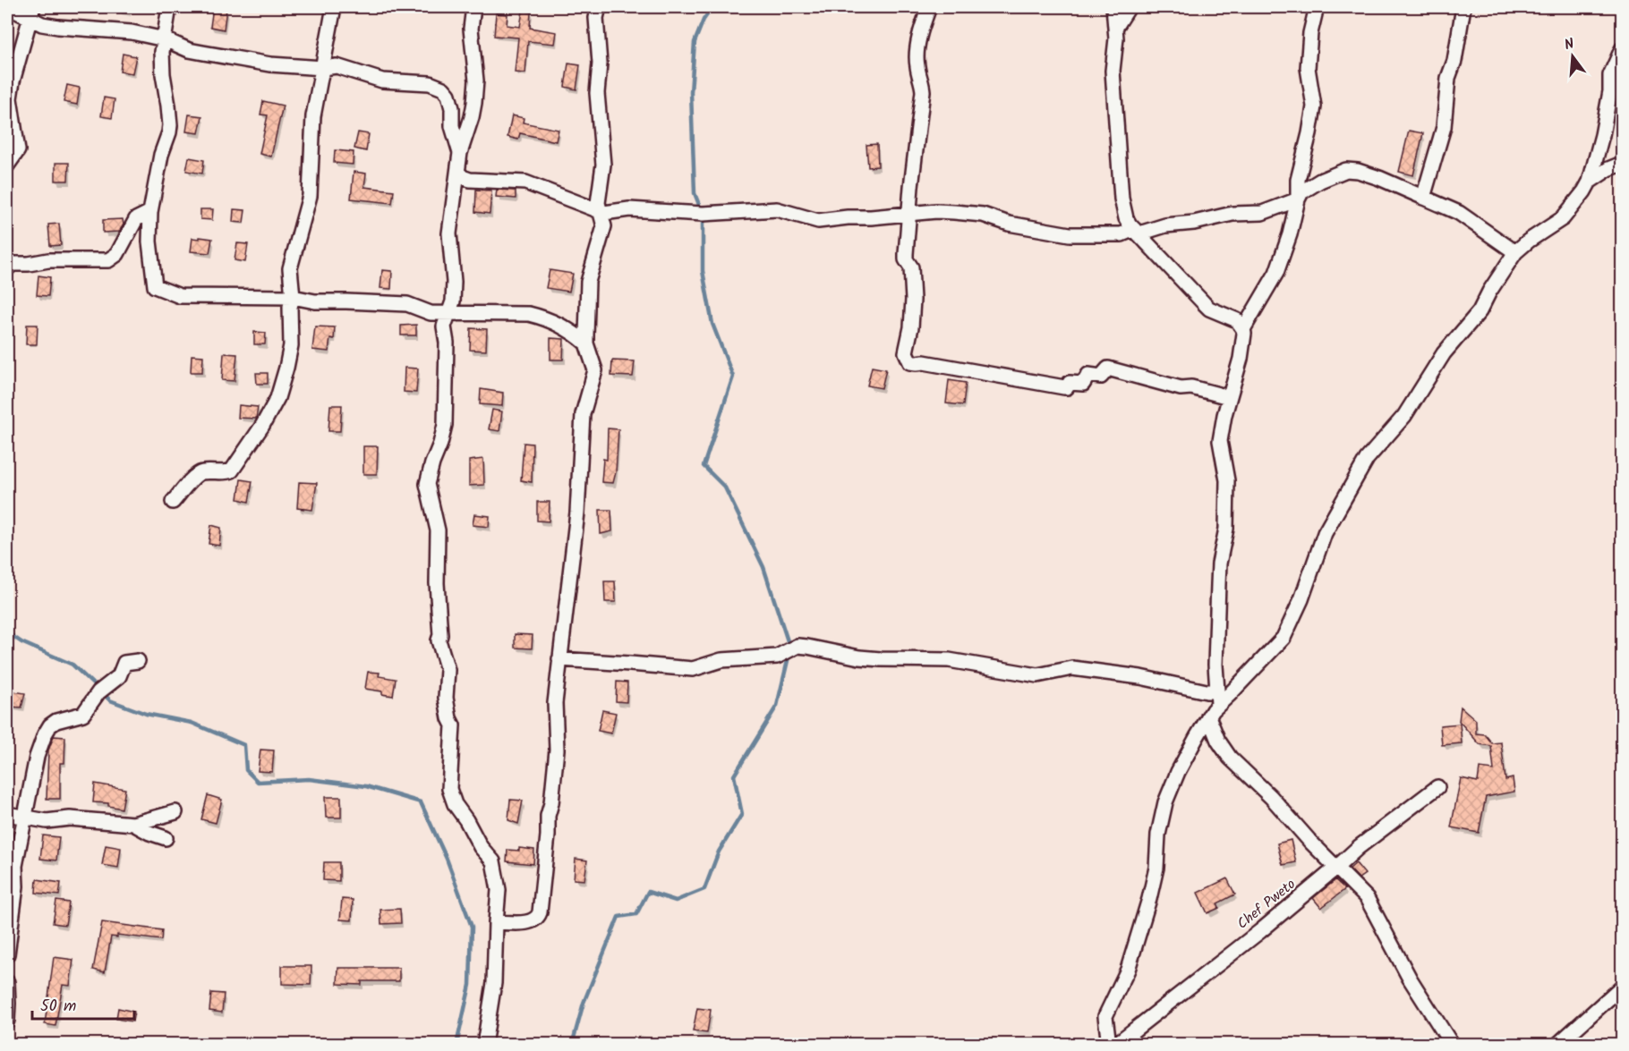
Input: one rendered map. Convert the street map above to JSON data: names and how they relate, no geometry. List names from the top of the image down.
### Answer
{
  "streets": {
    "street": ["Chef Pweto"]
  },
  "scale_bar": "50 m",
  "north": "top"
}
